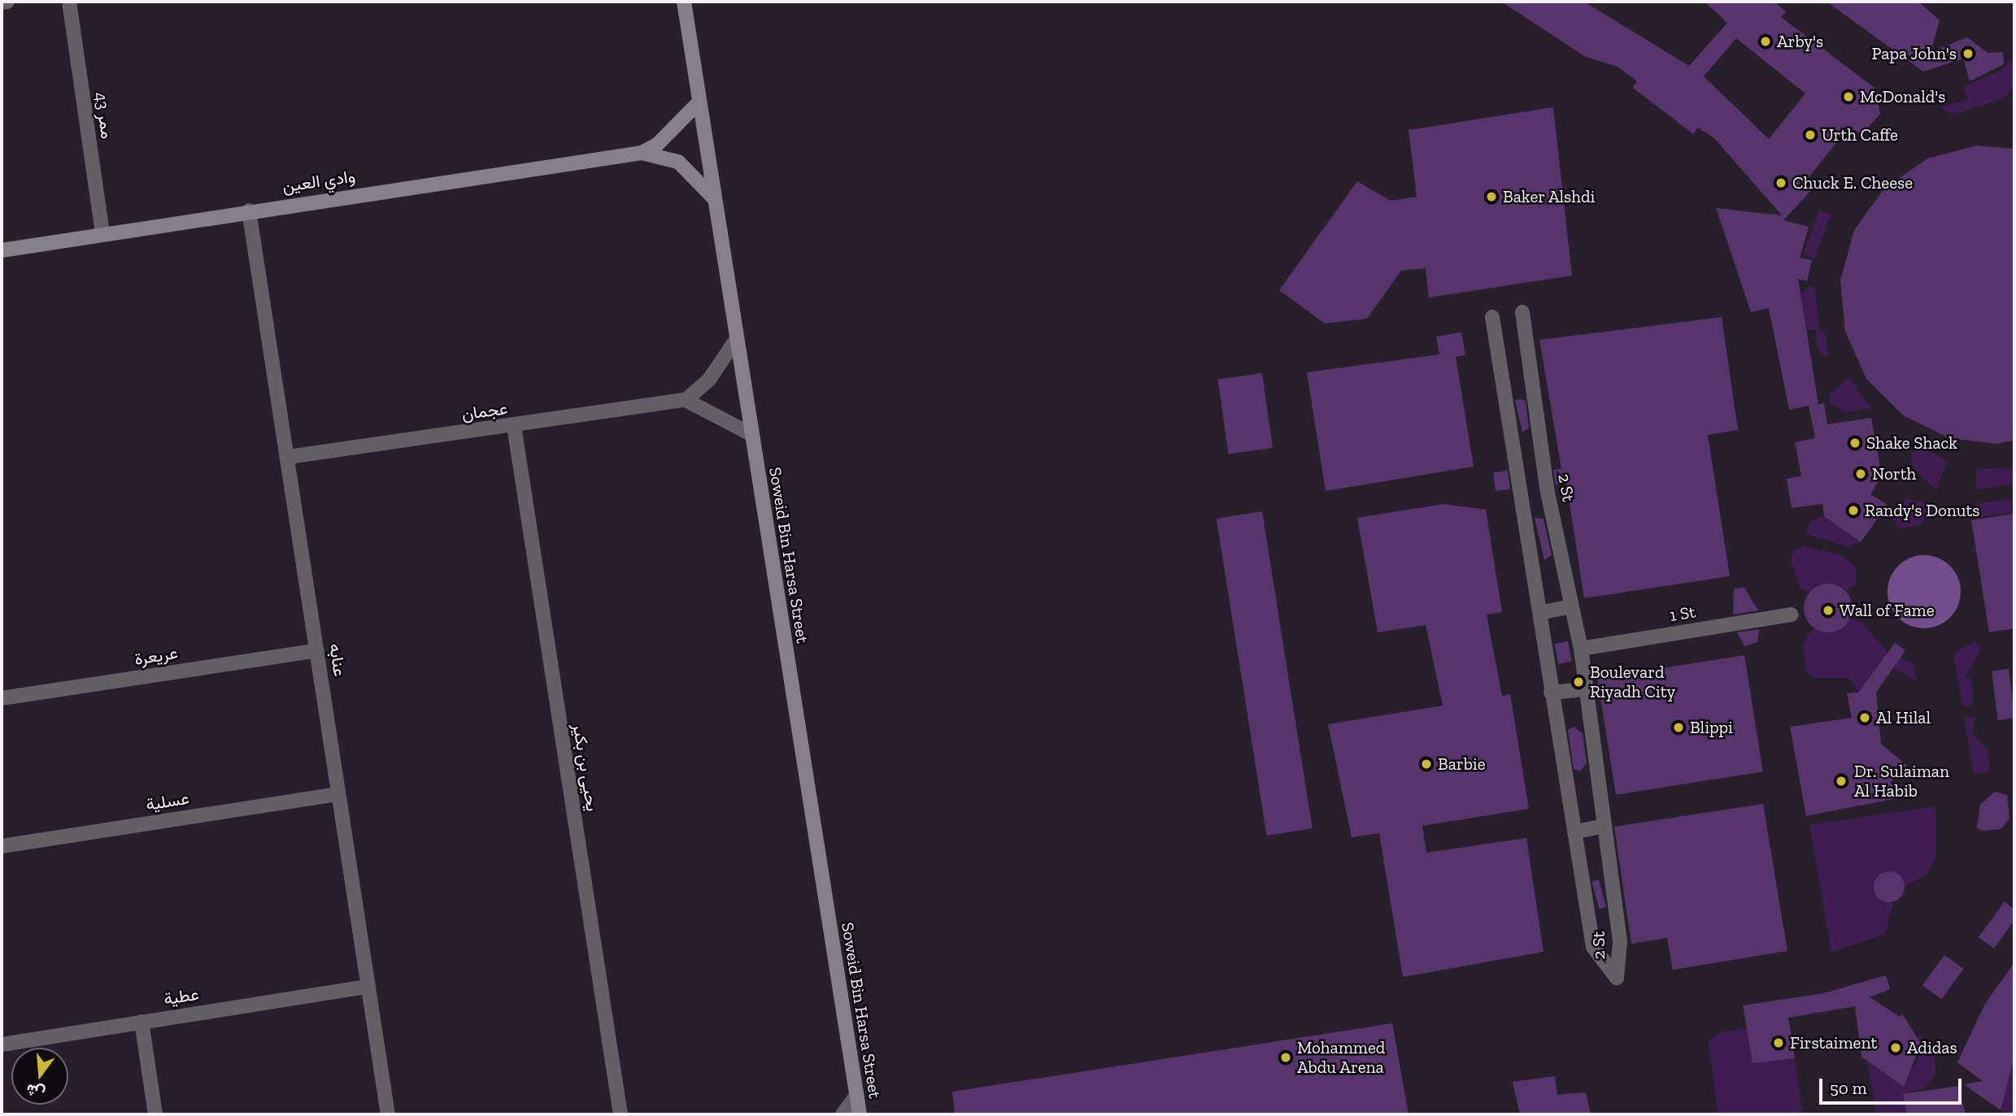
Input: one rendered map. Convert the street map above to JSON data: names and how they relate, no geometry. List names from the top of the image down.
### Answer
{
  "streets": {
    "street": [
      "ممر 43",
      "وادي العين",
      "عجمان",
      "2 St",
      "Soweid Bin Harsa Street",
      "1 St",
      "عريعرة",
      "عنابه",
      "يحيى بن بكير",
      "عسلية",
      "عطية"
    ]
  },
  "crossings": [
    ["ممر 43", "وادي العين"],
    ["وادي العين", "Soweid Bin Harsa Street"],
    ["وادي العين", "عنابه"],
    ["عجمان", "عنابه"],
    ["عجمان", "يحيى بن بكير"],
    ["2 St", "1 St"],
    ["عريعرة", "عنابه"],
    ["عنابه", "عسلية"],
    ["عنابه", "عطية"]
  ],
  "places": [
    "Arby's",
    "Papa John's",
    "McDonald's",
    "Urth Caffe",
    "Chuck E. Cheese",
    "Baker Alshdi",
    "Shake Shack",
    "North",
    "Randy's Donuts",
    "Wall of Fame",
    "Boulevard Riyadh City",
    "Al Hilal",
    "Blippi",
    "Barbie",
    "Dr. Sulaiman Al Habib",
    "Firstaiment",
    "Adidas",
    "Mohammed Abdu Arena"
  ],
  "scale_bar": "50 m",
  "north": "bottom"
}
